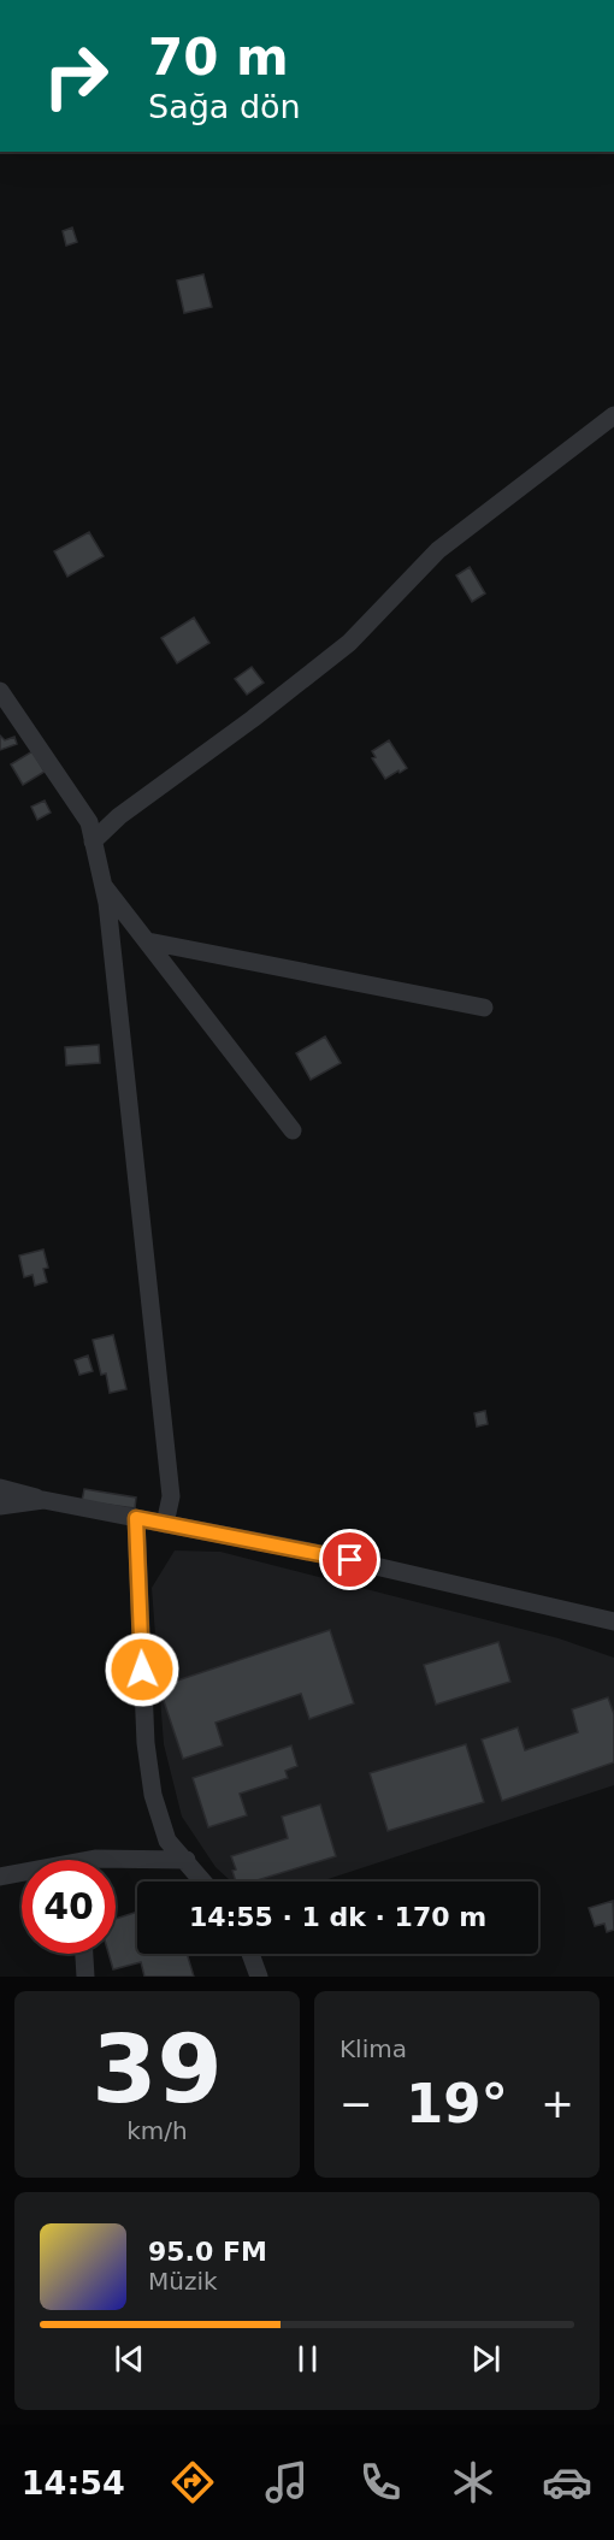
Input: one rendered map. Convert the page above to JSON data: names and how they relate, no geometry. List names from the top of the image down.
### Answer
{
  "page": {
    "turn": ["70 m", "Sağa dön"],
    "limit": "40",
    "trip": "14:55 · 1 dk · 170 m",
    "tile": [
      ["39", "km/h"],
      "Klima"
    ],
    "heat": ["−", "19°", "+"],
    "song": ["95.0 FM", "Müzik"],
    "tabs": "14:54"
  }
}
